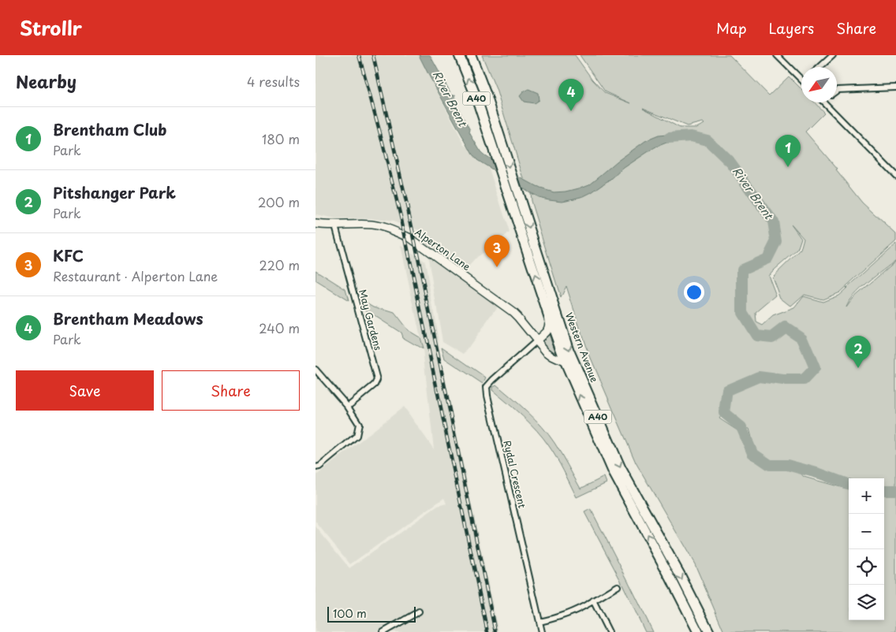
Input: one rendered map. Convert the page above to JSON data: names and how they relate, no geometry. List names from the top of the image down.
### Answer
{
  "streets": {
    "highway": ["A40", "Western Avenue"],
    "main road": ["Alperton Lane"],
    "street": ["May Gardens", "Rydal Crescent"]
  },
  "crossings": [
    ["Alperton Lane", "May Gardens"],
    ["Alperton Lane", "Western Avenue"],
    ["Alperton Lane", "Rydal Crescent"]
  ],
  "water": ["River Brent"],
  "scale_bar": "100 m",
  "north": "bottom left",
  "page": {
    "header": "Strollr",
    "nav": ["Map", "Layers", "Share"],
    "heading": ["Nearby", "4 results"],
    "pins": [
      "4",
      "1",
      "3",
      "2"
    ],
    "list": [
      {
        "mark": "1",
        "name": "Brentham Club",
        "note": "Park",
        "value": "180 m"
      },
      {
        "mark": "2",
        "name": "Pitshanger Park",
        "note": "Park",
        "value": "200 m"
      },
      {
        "mark": "3",
        "name": "KFC",
        "note": "Restaurant · Alperton Lane",
        "value": "220 m"
      },
      {
        "mark": "4",
        "name": "Brentham Meadows",
        "note": "Park",
        "value": "240 m"
      }
    ],
    "buttons": ["Save", "Share"],
    "map_buttons": ["+", "−"],
    "scale": "100 m"
  }
}
